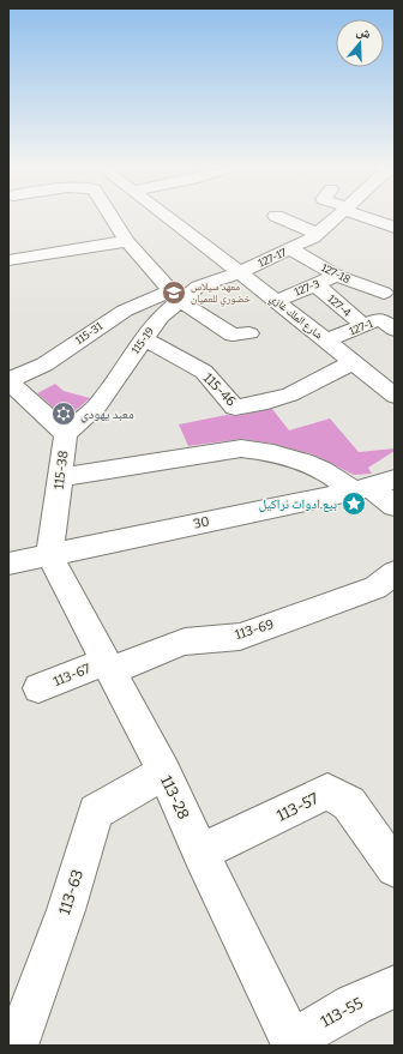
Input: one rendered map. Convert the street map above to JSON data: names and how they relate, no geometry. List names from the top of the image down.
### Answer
{
  "streets": {
    "street": [
      "127-17",
      "127-18",
      "127-3",
      "127-4",
      "شارع الملك غازي",
      "127-1",
      "115-31",
      "115-19",
      "115-46",
      "115-38",
      "30",
      "113-69",
      "113-67",
      "113-28",
      "113-57",
      "113-63",
      "113-55"
    ]
  },
  "crossings": [
    ["127-17", "127-18"],
    ["127-17", "شارع الملك غازي"],
    ["127-17", "115-19"],
    ["127-18", "127-3"],
    ["127-3", "127-4"],
    ["127-3", "شارع الملك غازي"],
    ["127-4", "127-1"],
    ["شارع الملك غازي", "127-1"],
    ["شارع الملك غازي", "115-19"],
    ["شارع الملك غازي", "115-46"],
    ["115-31", "115-19"],
    ["115-31", "115-38"],
    ["115-19", "115-46"],
    ["115-19", "115-38"],
    ["115-38", "30"],
    ["115-38", "113-28"],
    ["30", "113-28"],
    ["113-69", "113-67"],
    ["113-69", "113-28"],
    ["113-67", "113-28"],
    ["113-28", "113-57"],
    ["113-28", "113-63"],
    ["113-28", "113-55"]
  ],
  "places": {
    "school or university": ["معهد سيلاس خضوري للعميان"],
    "synagogue": ["معبد يهودي"],
    "place": ["بيع ادوات نراكيل"]
  },
  "north": "top"
}
